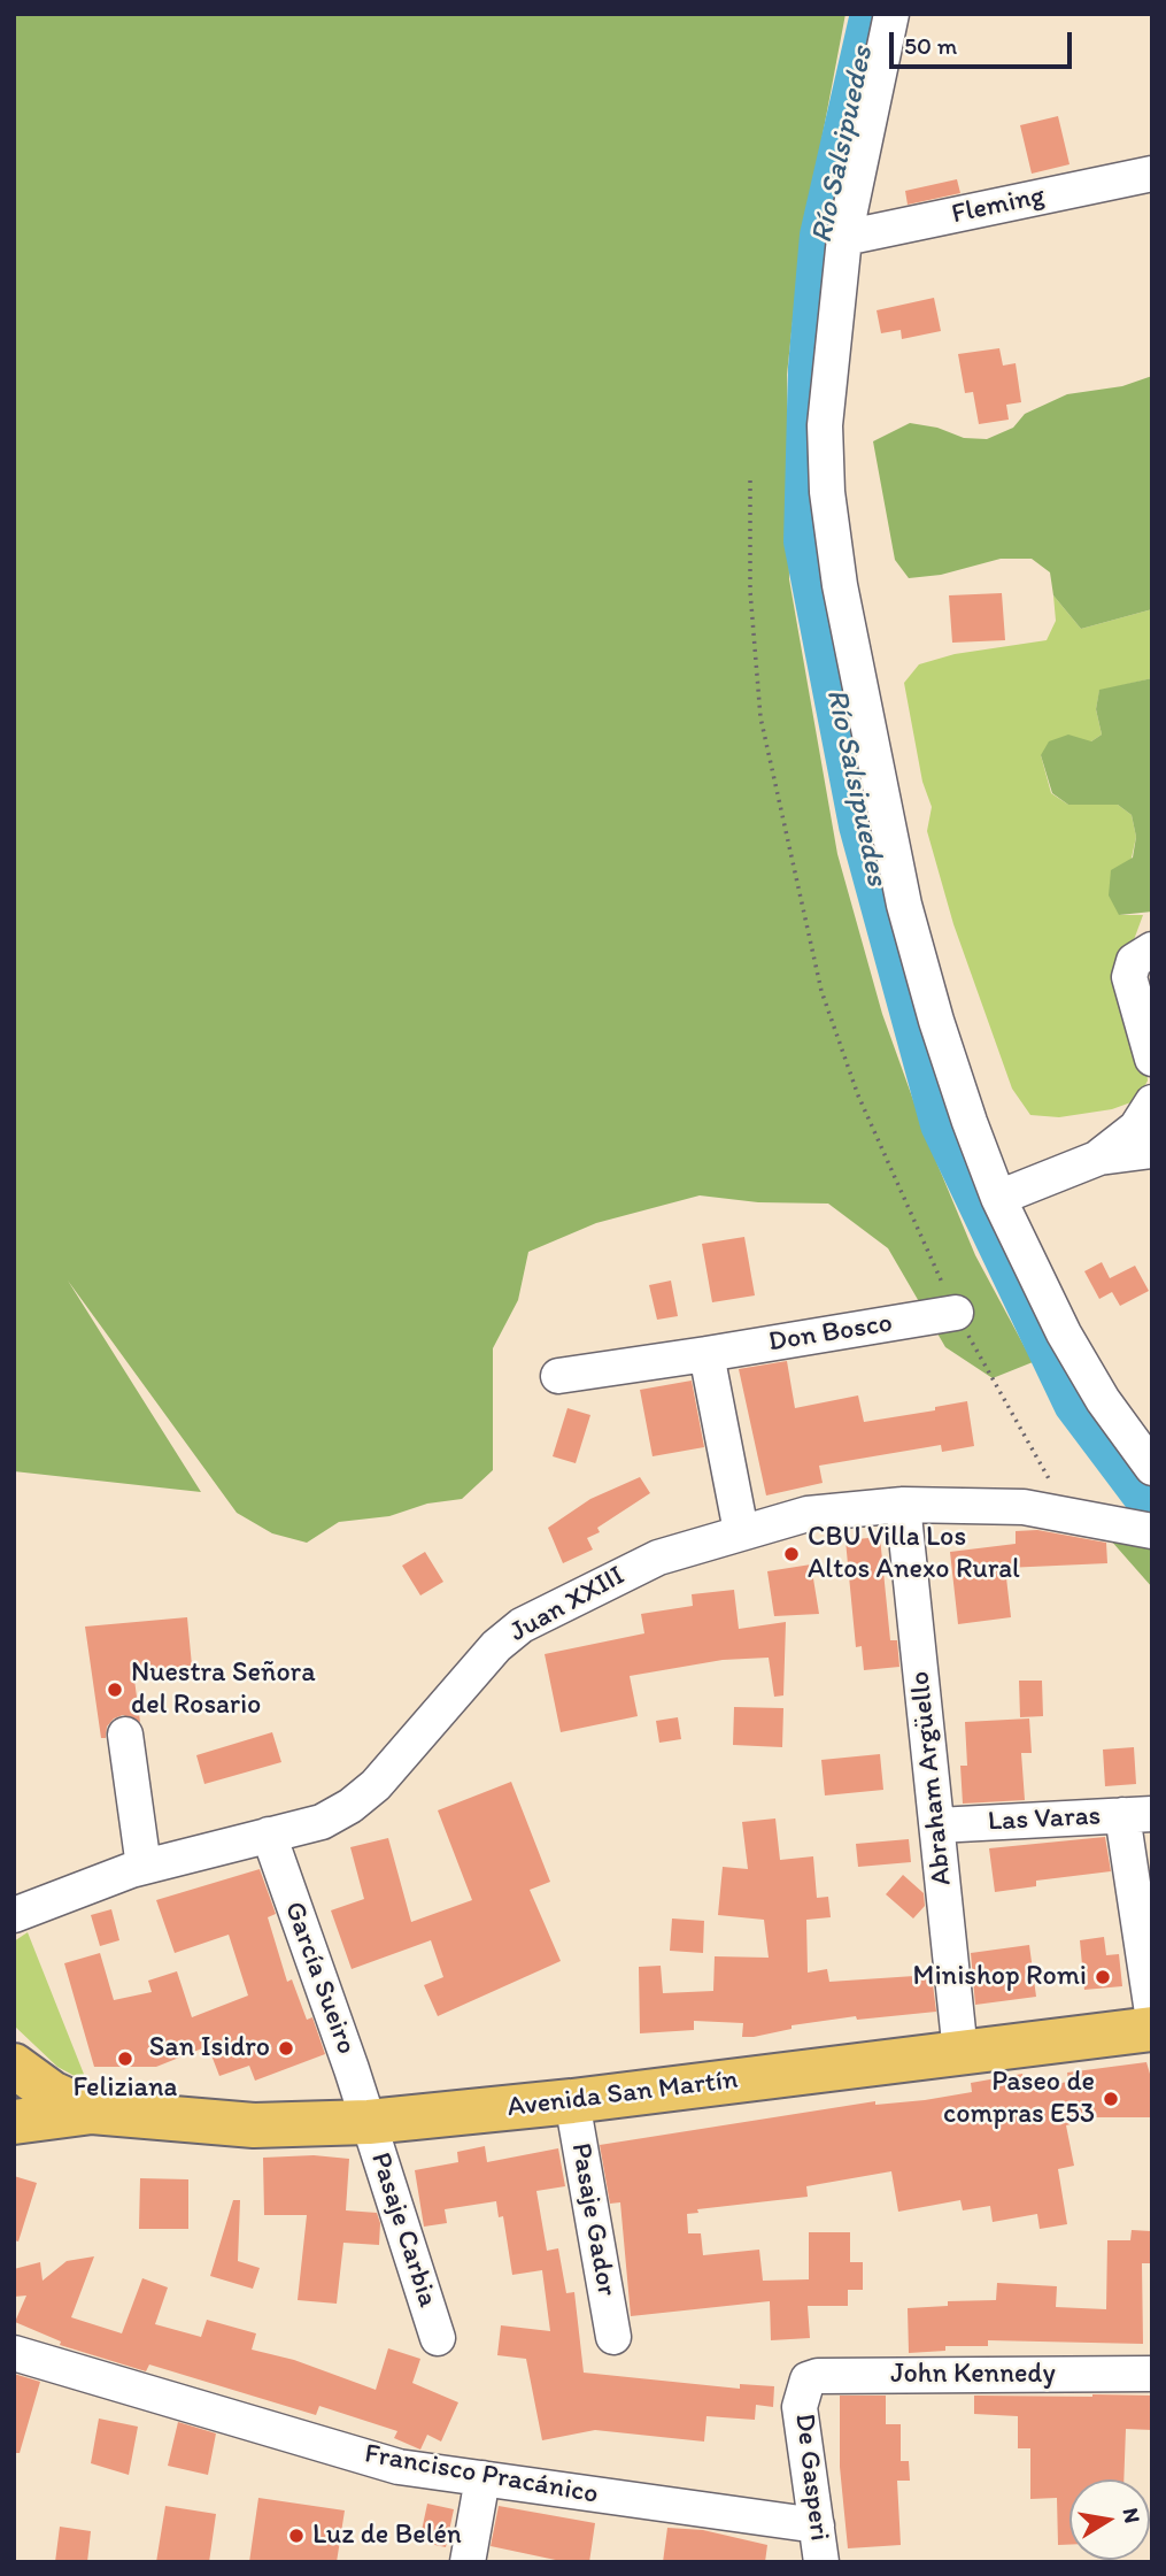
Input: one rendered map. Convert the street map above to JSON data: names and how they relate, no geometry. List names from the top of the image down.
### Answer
{
  "streets": {
    "main road": ["Avenida San Martín"],
    "street": [
      "Fleming",
      "Don Bosco",
      "Juan XXIII",
      "Abraham Argüello",
      "Las Varas",
      "García Sueiro",
      "Pasaje Gador",
      "Pasaje Carbia",
      "John Kennedy",
      "Francisco Pracánico",
      "De Gasperi"
    ]
  },
  "crossings": [
    ["Juan XXIII", "Abraham Argüello"],
    ["Juan XXIII", "García Sueiro"],
    ["Abraham Argüello", "Las Varas"],
    ["Abraham Argüello", "Avenida San Martín"],
    ["García Sueiro", "Avenida San Martín"],
    ["García Sueiro", "Pasaje Carbia"],
    ["Avenida San Martín", "Pasaje Gador"],
    ["Avenida San Martín", "Pasaje Carbia"],
    ["John Kennedy", "De Gasperi"],
    ["Francisco Pracánico", "De Gasperi"]
  ],
  "water": ["Río Salsipuedes"],
  "places": [
    "CBU Villa Los Altos Anexo Rural",
    "Nuestra Señora del Rosario",
    "Minishop Romi",
    "San Isidro",
    "Feliziana",
    "Paseo de compras E53",
    "Luz de Belén"
  ],
  "scale_bar": "50 m",
  "north": "right"
}
